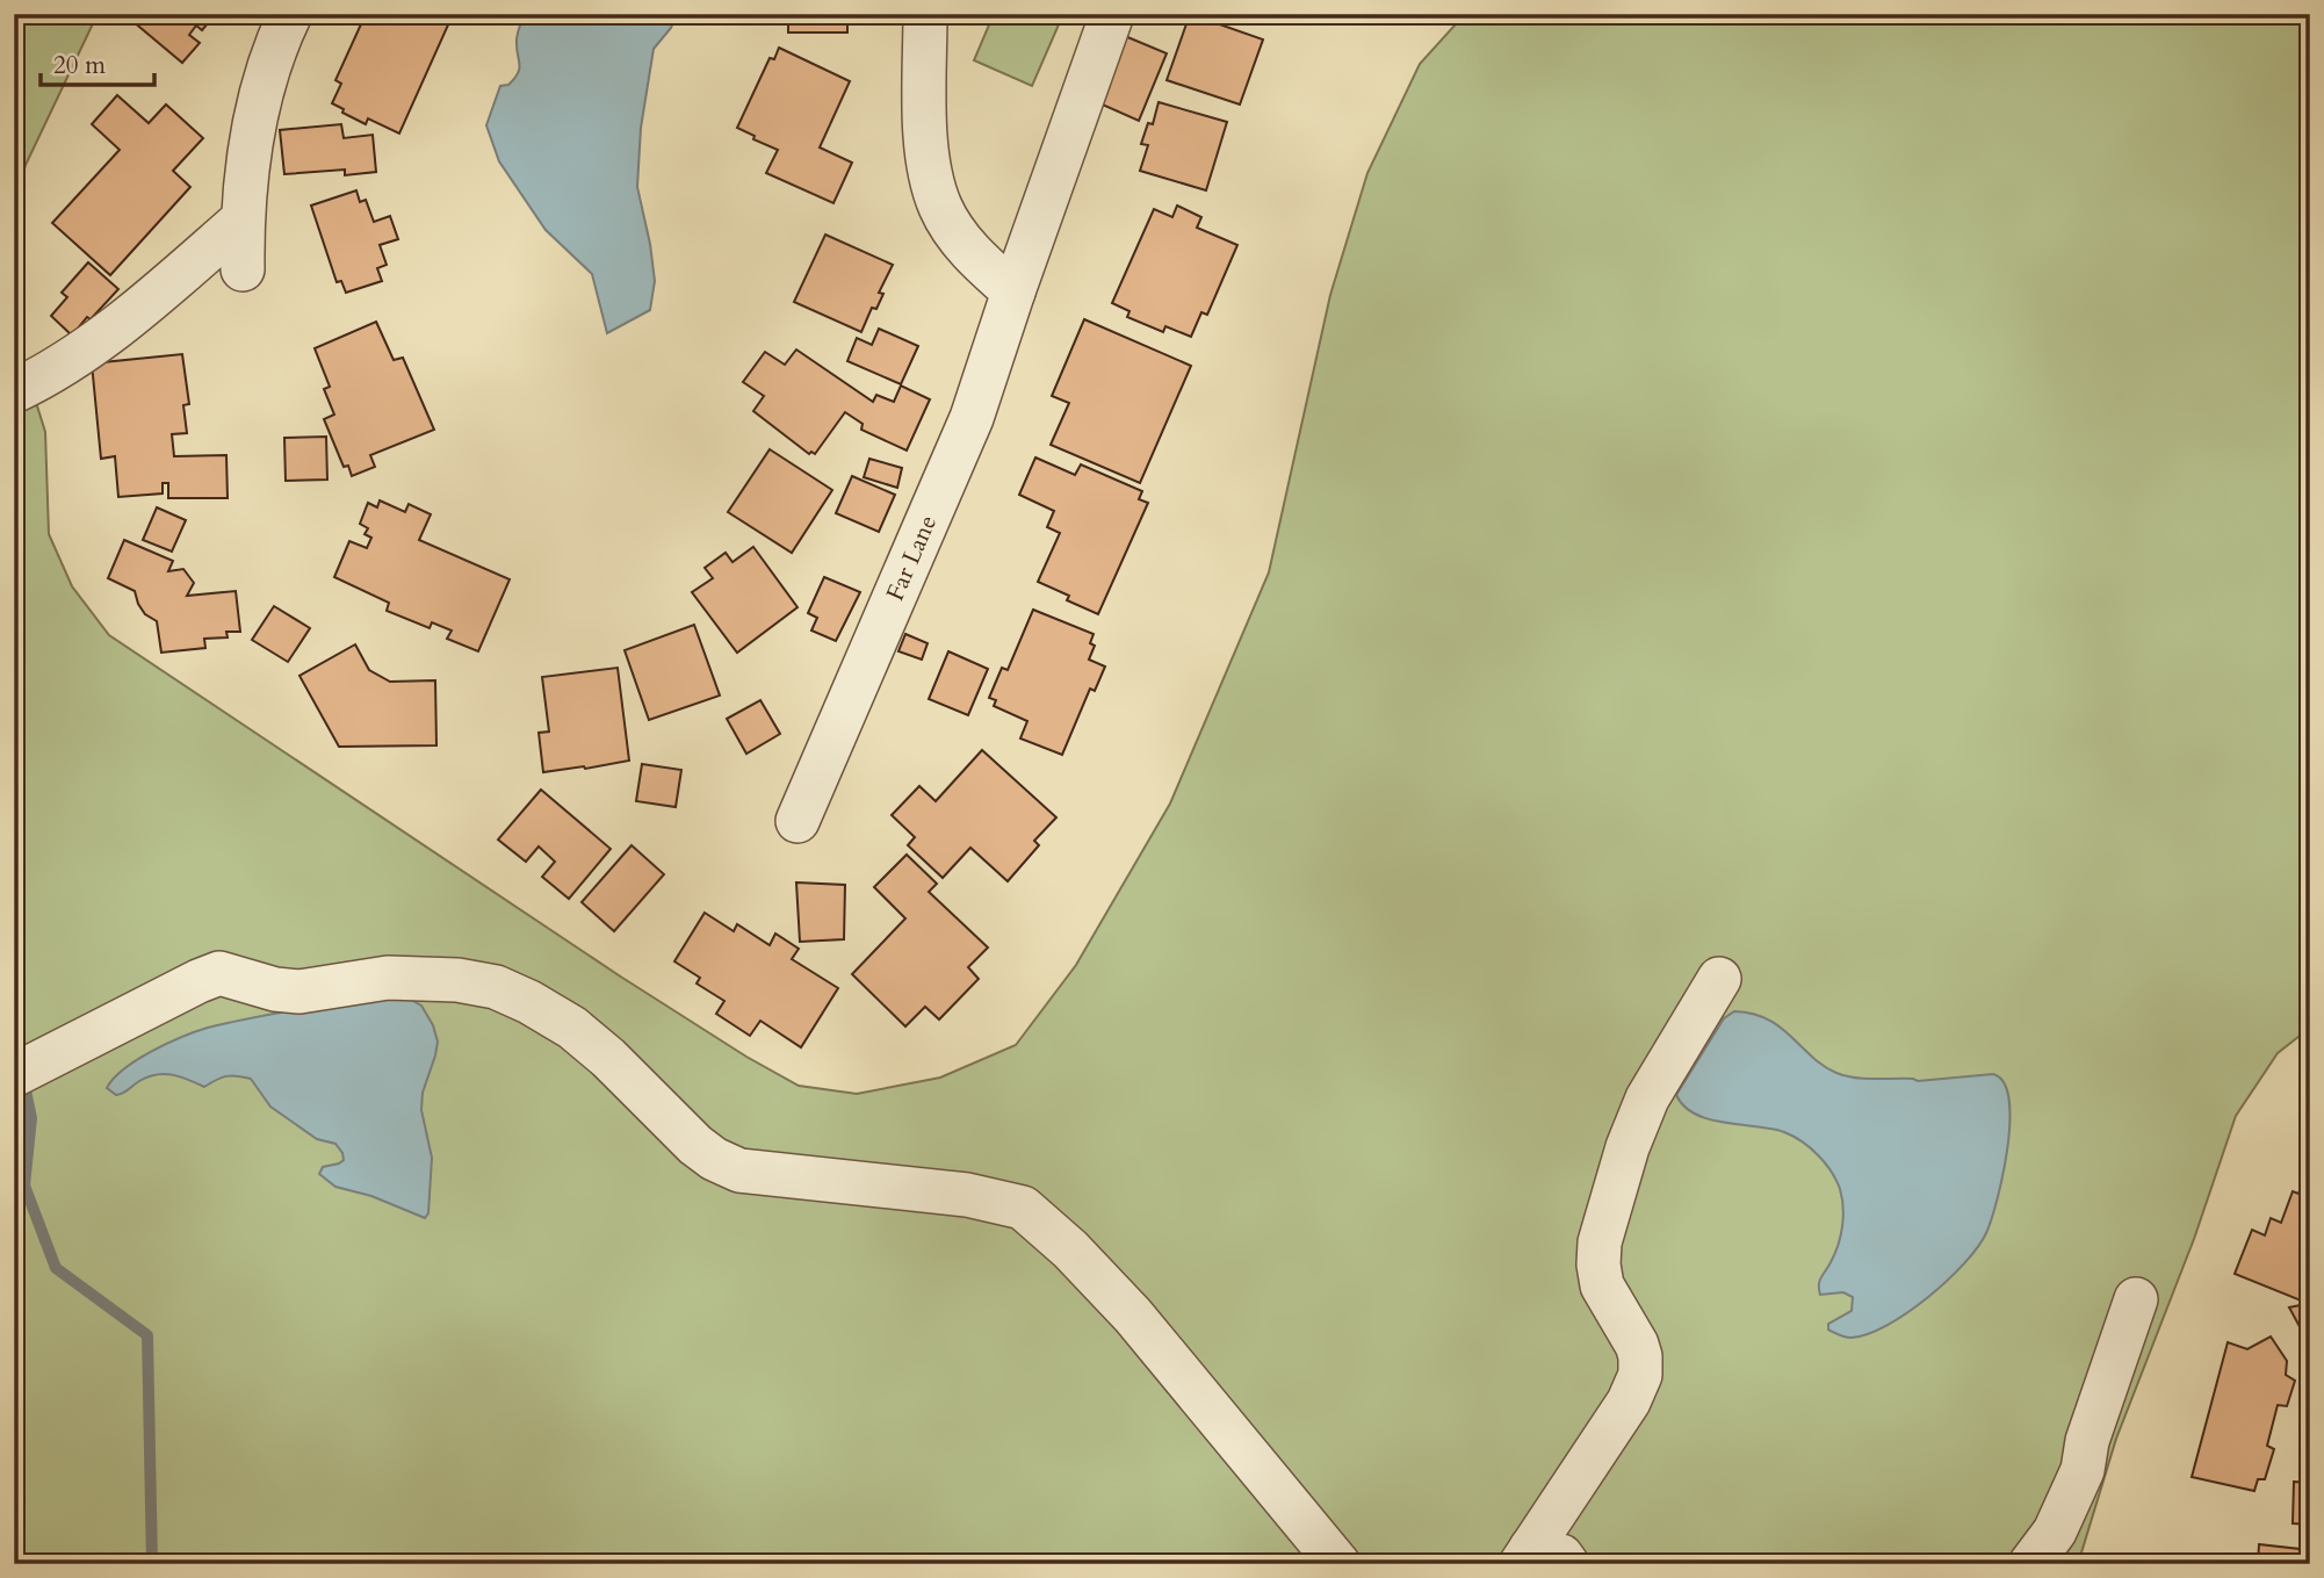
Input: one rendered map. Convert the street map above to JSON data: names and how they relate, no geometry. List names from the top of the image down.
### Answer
{
  "streets": {
    "street": ["Far Lane"]
  },
  "scale_bar": "20 m"
}
